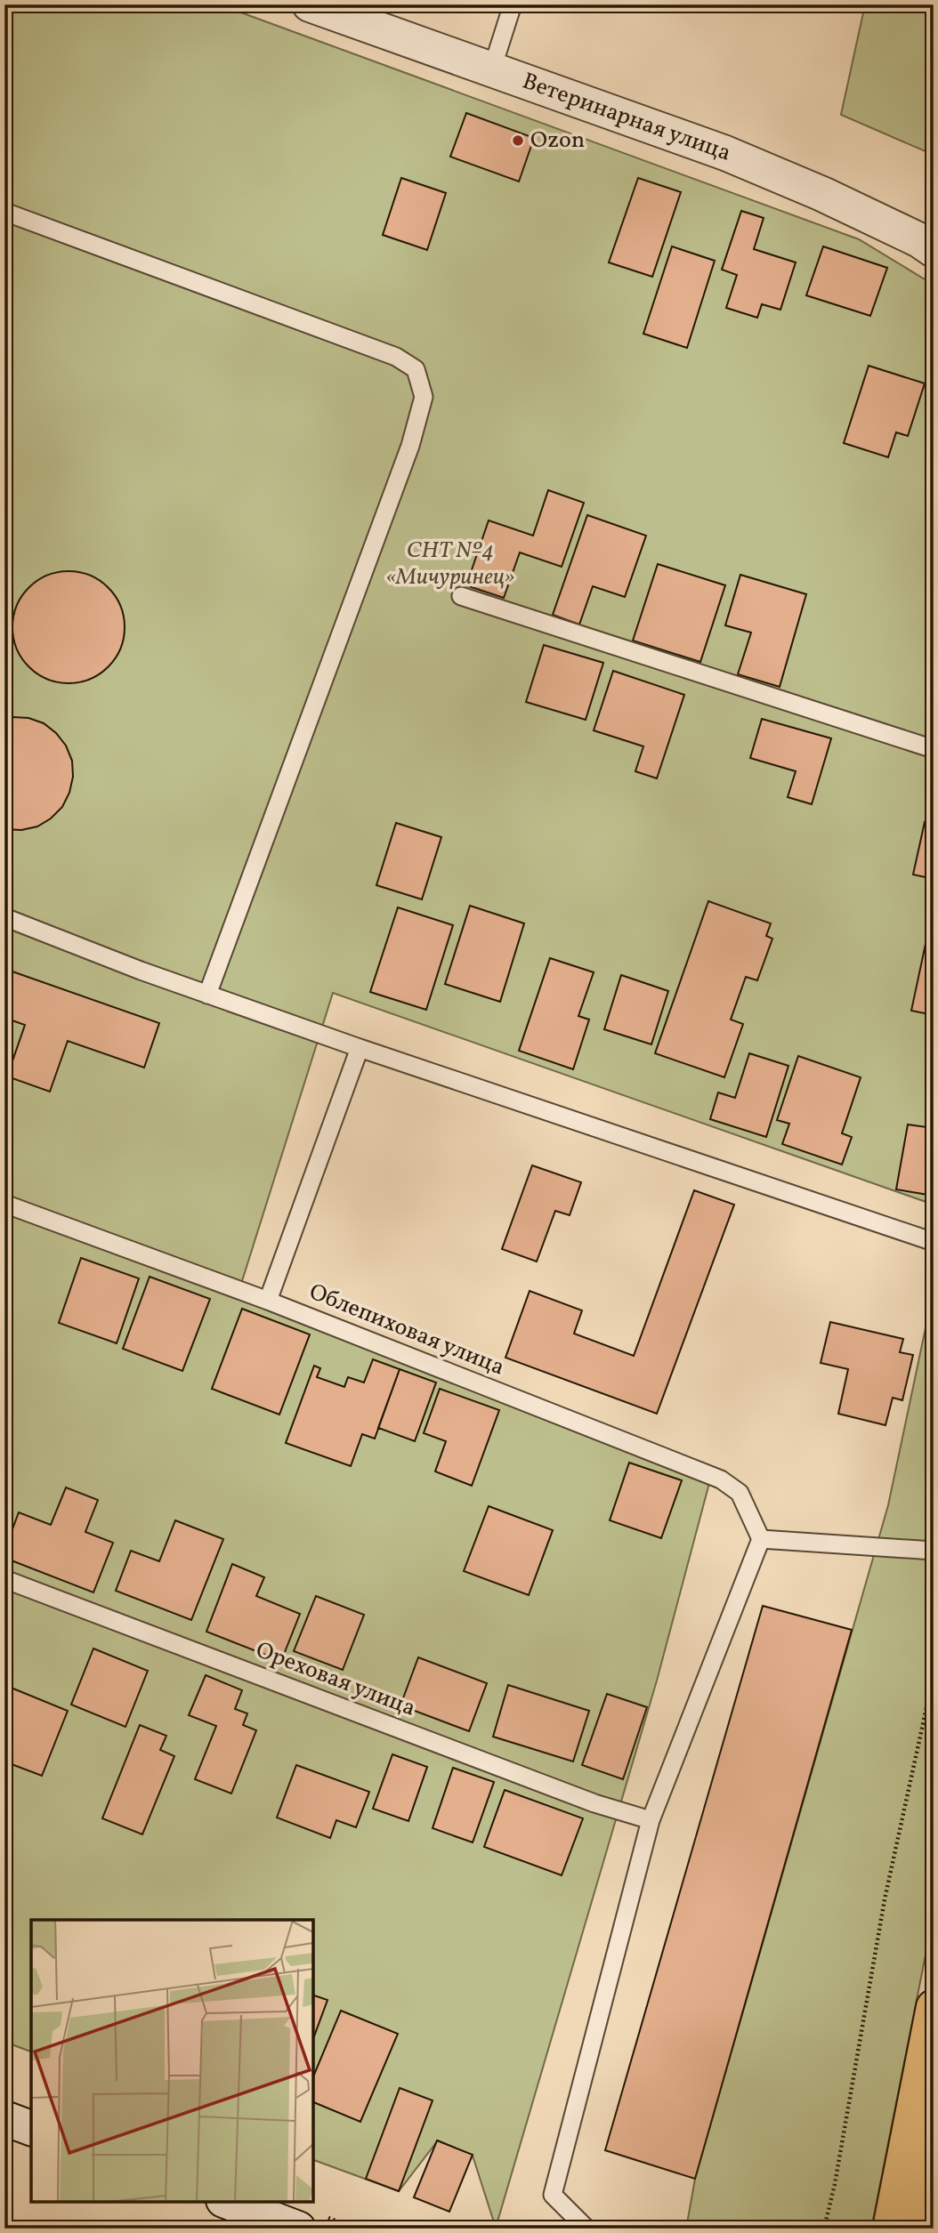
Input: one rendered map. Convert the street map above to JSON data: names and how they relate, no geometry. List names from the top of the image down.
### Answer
{
  "streets": {
    "street": ["Ветеринарная улица"],
    "lane": ["Облепиховая улица", "Ореховая улица"]
  },
  "parks": ["СНТ №4 «Мичуринец»"],
  "places": ["Ozon"]
}
